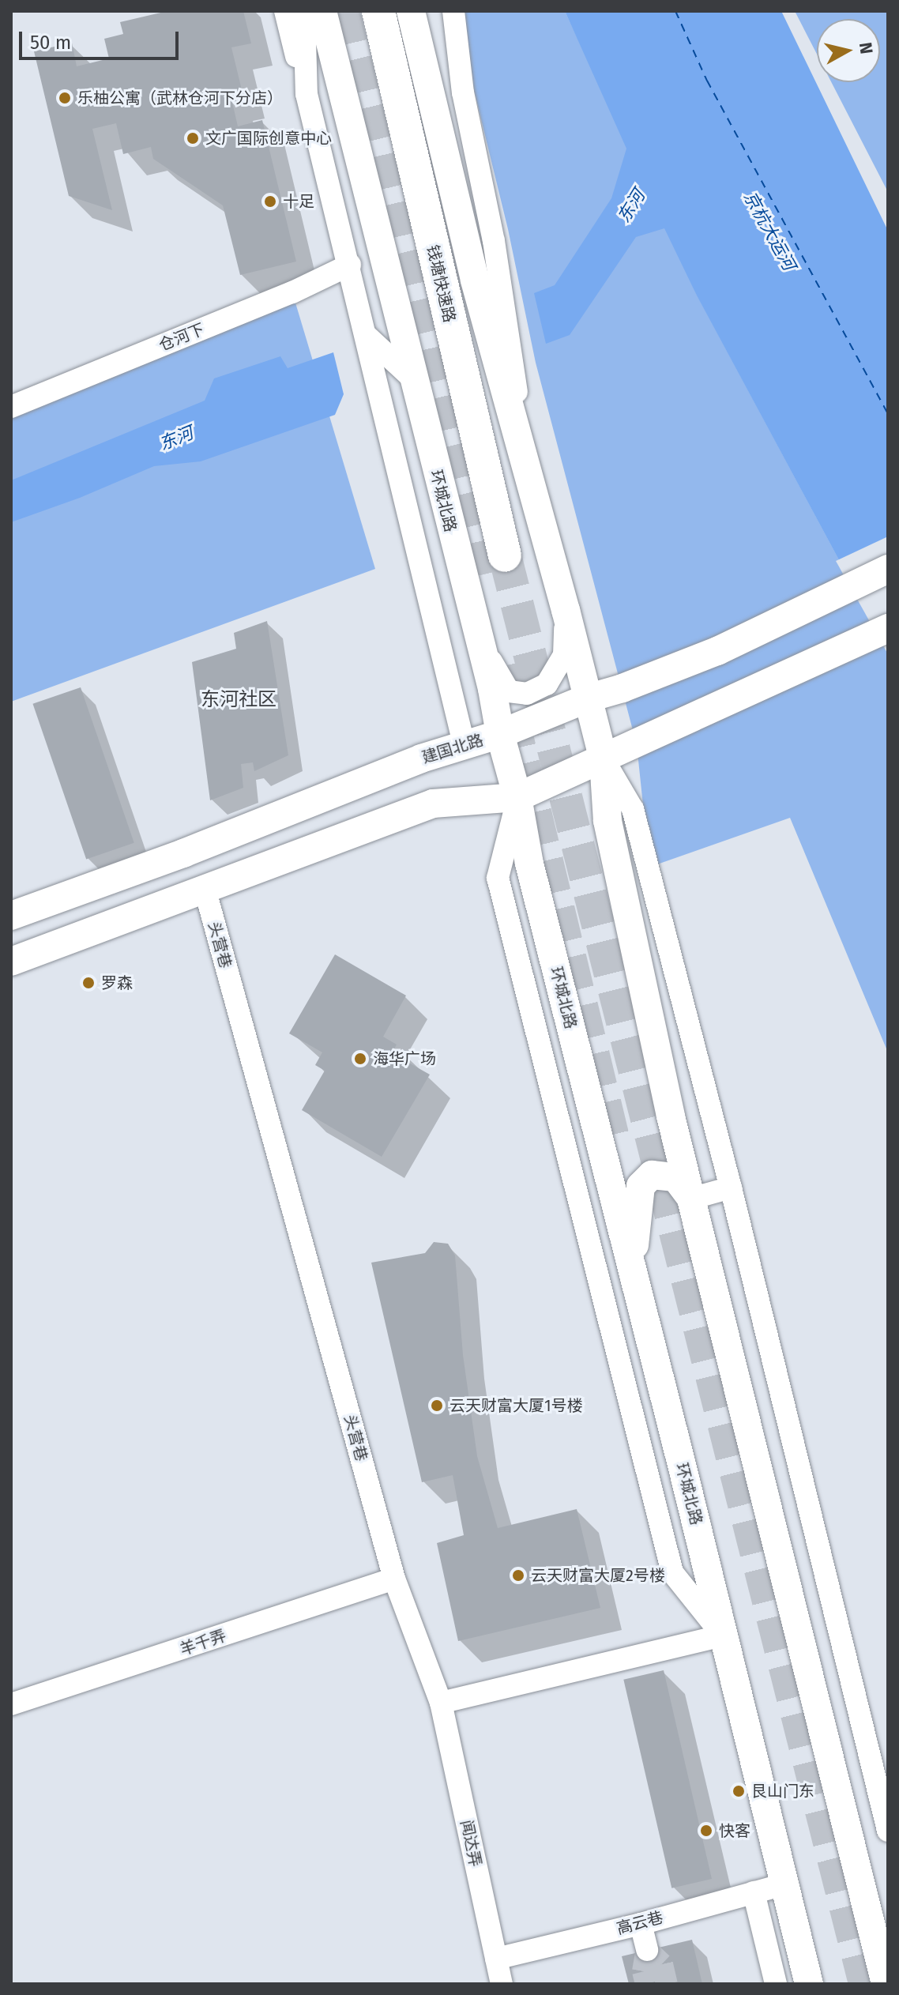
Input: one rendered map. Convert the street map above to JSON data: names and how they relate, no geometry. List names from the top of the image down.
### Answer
{
  "streets": {
    "highway": ["钱塘快速路"],
    "main road": ["环城北路", "建国北路"],
    "street": [
      "仓河下",
      "头营巷",
      "羊千弄",
      "闻达弄",
      "高云巷"
    ]
  },
  "crossings": [
    ["环城北路", "建国北路"],
    ["环城北路", "高云巷"],
    ["头营巷", "羊千弄"],
    ["头营巷", "闻达弄"],
    ["闻达弄", "高云巷"]
  ],
  "districts": ["东河社区"],
  "water": ["东河", "京杭大运河"],
  "places": [
    "乐柚公寓（武林仓河下分店）",
    "文广国际创意中心",
    "十足",
    "罗森",
    "海华广场",
    "云天财富大厦1号楼",
    "云天财富大厦2号楼",
    "艮山门东",
    "快客"
  ],
  "scale_bar": "50 m",
  "north": "right"
}
